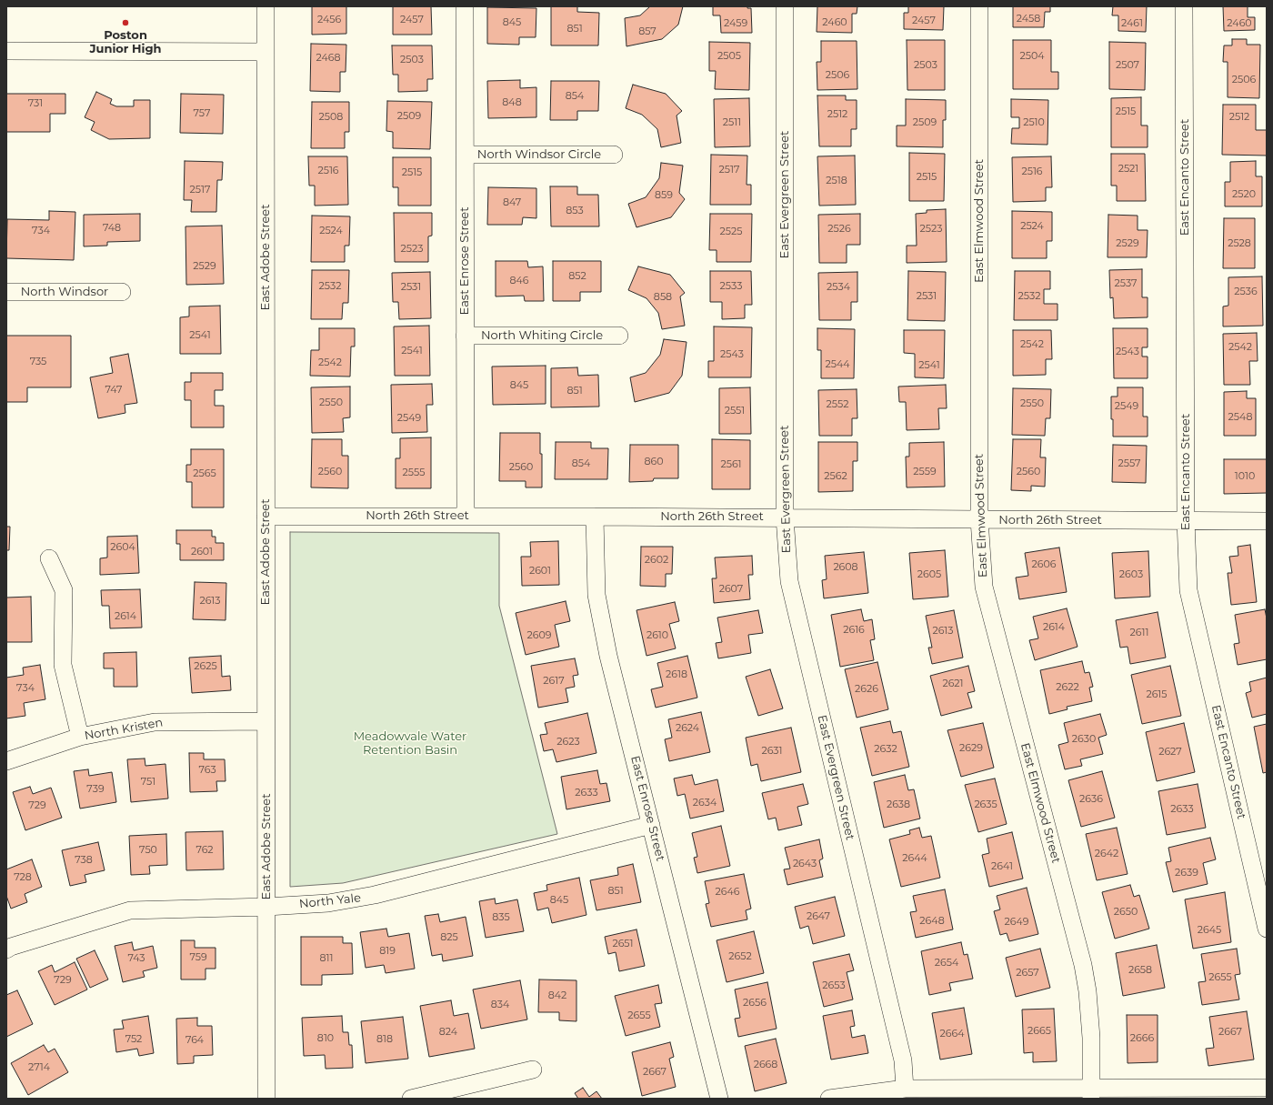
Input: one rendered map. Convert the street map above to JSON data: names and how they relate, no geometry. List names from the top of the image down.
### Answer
{
  "streets": {
    "street": [
      "North Windsor Circle",
      "East Encanto Street",
      "East Evergreen Street",
      "East Elmwood Street",
      "East Adobe Street",
      "East Enrose Street",
      "North Windsor",
      "North Whiting Circle",
      "North 26th Street",
      "North Kristen",
      "North Yale"
    ]
  },
  "crossings": [
    ["North Windsor Circle", "East Enrose Street"],
    ["East Encanto Street", "North 26th Street"],
    ["East Evergreen Street", "North 26th Street"],
    ["East Elmwood Street", "North 26th Street"],
    ["East Adobe Street", "North 26th Street"],
    ["East Adobe Street", "North Kristen"],
    ["East Adobe Street", "North Yale"],
    ["East Enrose Street", "North Whiting Circle"],
    ["East Enrose Street", "North 26th Street"],
    ["East Enrose Street", "North Yale"]
  ],
  "parks": ["Meadowvale Water Retention Basin"],
  "places": ["Poston Junior High"],
  "house_numbers": [
    "2458",
    "2456",
    "2457",
    "2457",
    "845",
    "2460",
    "2459",
    "2461",
    "2460",
    "851",
    "857",
    "2505",
    "2504",
    "2468",
    "2503",
    "2503",
    "2507",
    "2506",
    "2506",
    "854",
    "848",
    "731",
    "2515",
    "757",
    "2512",
    "2509",
    "2508",
    "2512",
    "2511",
    "2509",
    "2510",
    "2521",
    "2517",
    "2516",
    "2516",
    "2515",
    "2515",
    "2518",
    "2517",
    "2520",
    "859",
    "847",
    "853",
    "2524",
    "748",
    "2526",
    "2523",
    "734",
    "2524",
    "2525",
    "2529",
    "2528",
    "2523",
    "2529",
    "852",
    "846",
    "2537",
    "2532",
    "2533",
    "2531",
    "2534",
    "2536",
    "2531",
    "2532",
    "858",
    "2541",
    "2542",
    "2542",
    "2541",
    "2543",
    "2543",
    "735",
    "2542",
    "2544",
    "2541",
    "845",
    "747",
    "851",
    "2550",
    "2550",
    "2552",
    "2549",
    "2551",
    "2548",
    "2549",
    "860",
    "854",
    "2557",
    "2561",
    "2560",
    "2560",
    "2559",
    "2560",
    "2555",
    "2565",
    "2562",
    "1010",
    "2604",
    "2601",
    "2602",
    "2606",
    "2608",
    "2601",
    "2605",
    "2603",
    "2607",
    "2613",
    "2614",
    "2614",
    "2616",
    "2613",
    "2611",
    "2609",
    "2610",
    "2625",
    "2618",
    "2617",
    "2621",
    "2622",
    "734",
    "2626",
    "2615",
    "2624",
    "2630",
    "2623",
    "2629",
    "2632",
    "2631",
    "2627",
    "763",
    "751",
    "739",
    "2633",
    "2636",
    "2634",
    "2638",
    "2635",
    "729",
    "2633",
    "750",
    "762",
    "2642",
    "2644",
    "738",
    "2643",
    "2641",
    "2639",
    "728",
    "851",
    "2646",
    "845",
    "2650",
    "2647",
    "835",
    "2648",
    "2649",
    "2645",
    "825",
    "2651",
    "819",
    "2652",
    "759",
    "743",
    "811",
    "2654",
    "2658",
    "2657",
    "2655",
    "729",
    "2653",
    "842",
    "2656",
    "834",
    "2655",
    "2665",
    "824",
    "2667",
    "2664",
    "810",
    "2666",
    "752",
    "818",
    "764",
    "2668",
    "2714",
    "2667"
  ]
}
